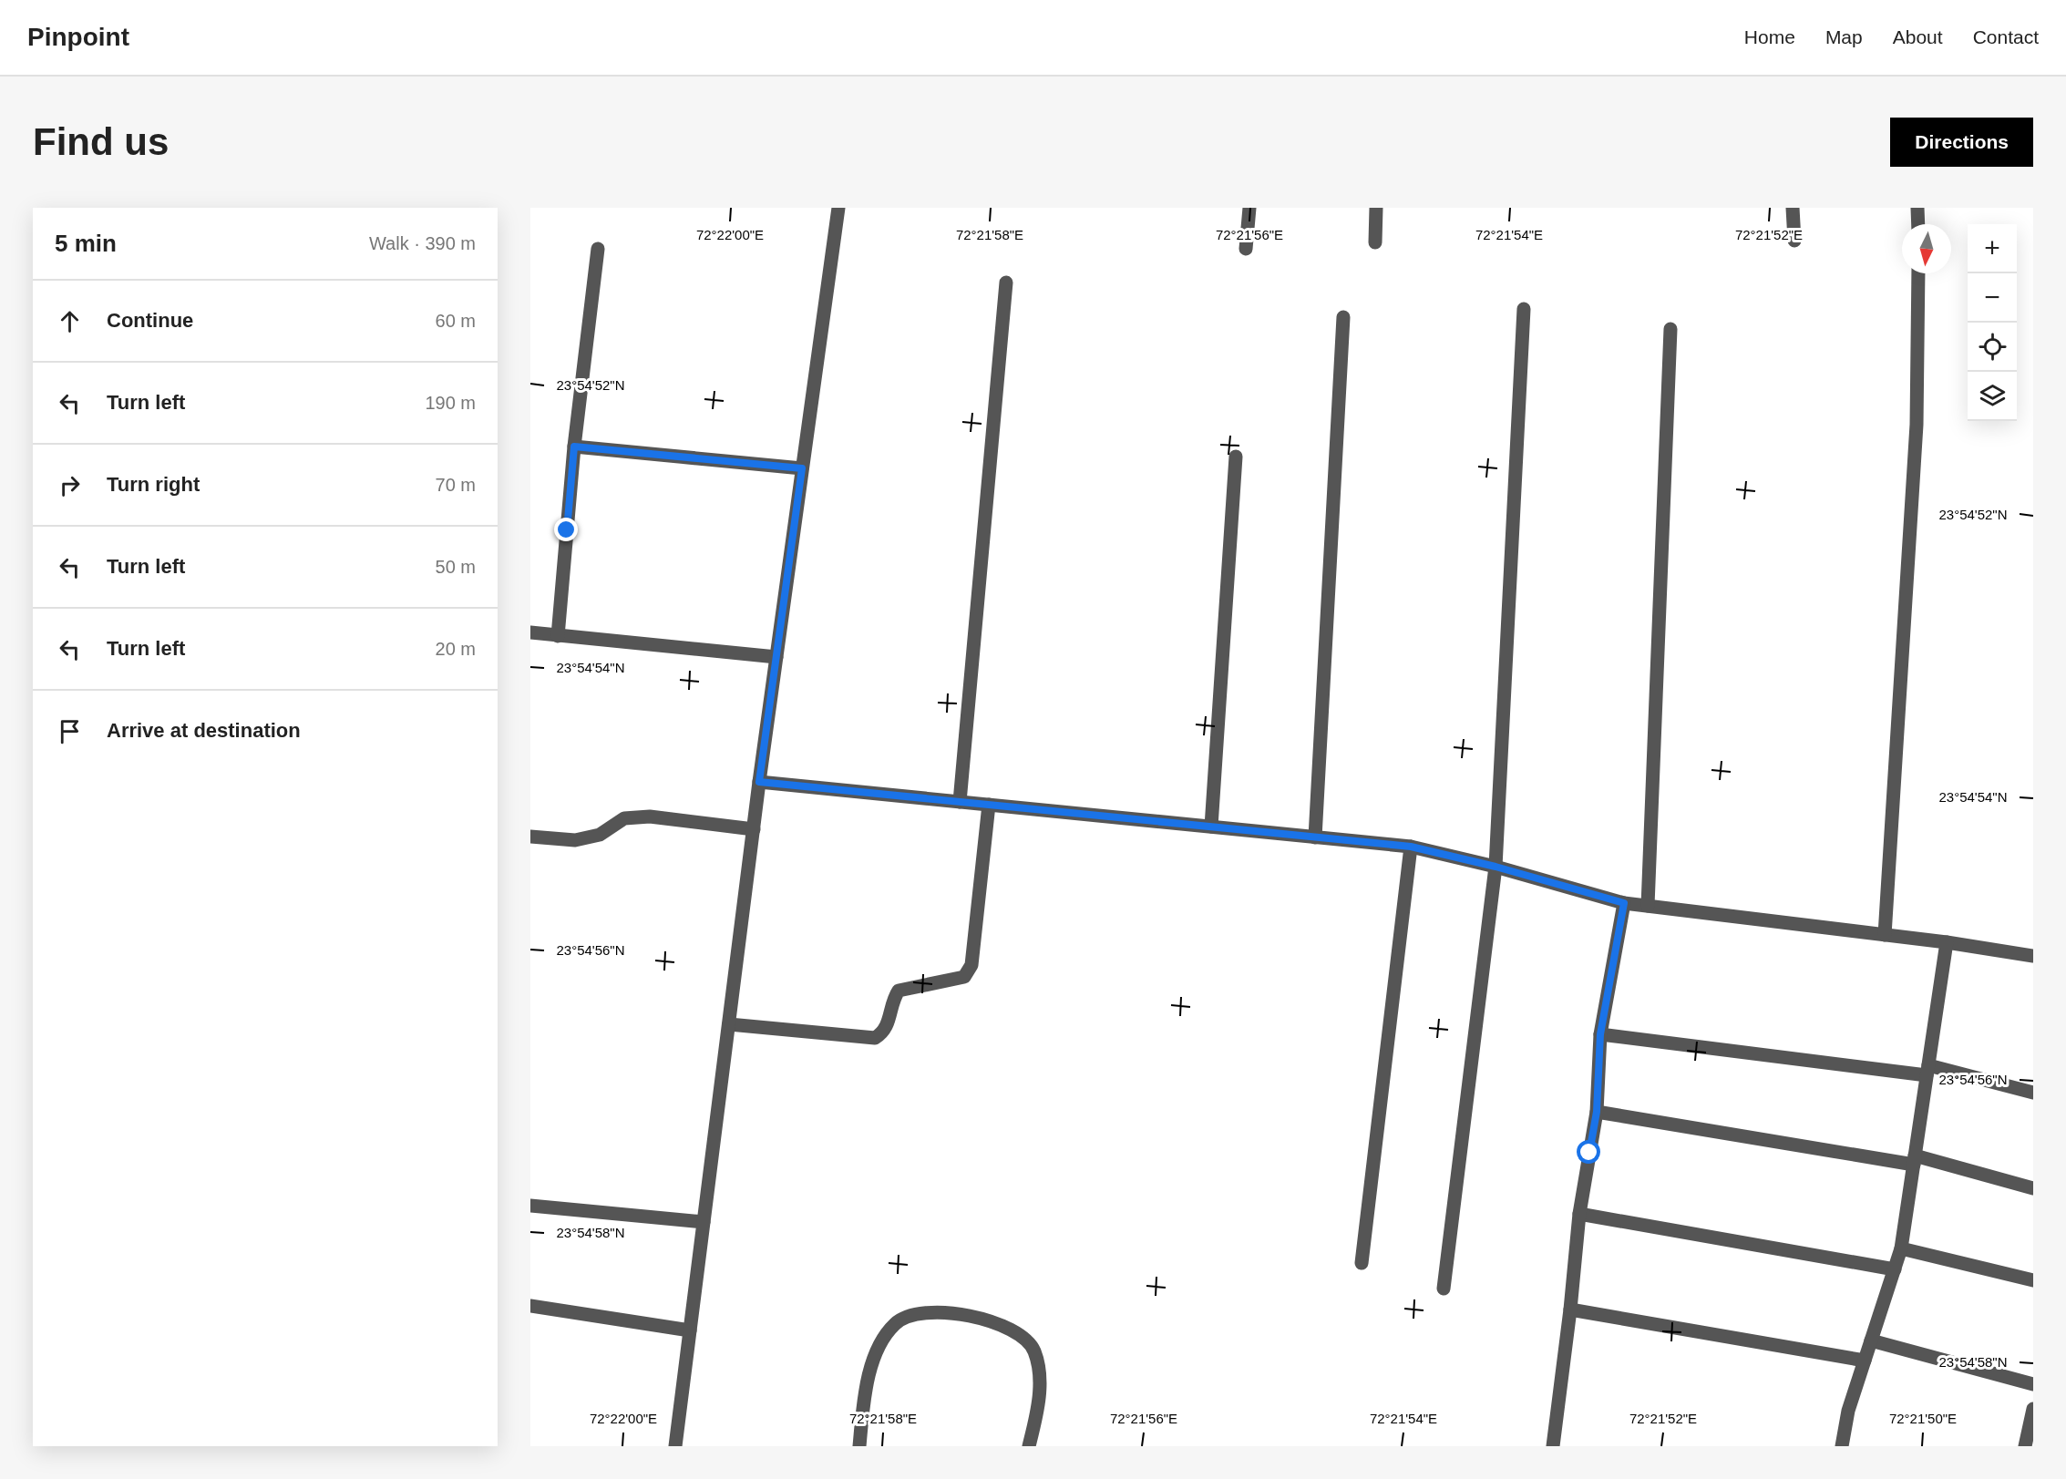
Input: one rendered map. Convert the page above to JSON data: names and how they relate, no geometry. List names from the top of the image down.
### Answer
{
  "north": "bottom",
  "page": {
    "header": "Pinpoint",
    "nav": [
      "Home",
      "Map",
      "About",
      "Contact"
    ],
    "buttons": "Directions",
    "title": "Find us",
    "heading": ["5 min", "Walk · 390 m"],
    "map_buttons": ["+", "−"],
    "list": [
      ["Continue", "60 m"],
      ["Turn left", "190 m"],
      ["Turn right", "70 m"],
      ["Turn left", "50 m"],
      ["Turn left", "20 m"],
      "Arrive at destination"
    ]
  },
  "coordinates": [
    "72°22'00\"E",
    "72°21'58\"E",
    "72°21'56\"E",
    "72°21'54\"E",
    "72°21'52\"E",
    "23°54'52\"N",
    "23°54'54\"N",
    "23°54'56\"N",
    "23°54'58\"N",
    "72°21'50\"E"
  ]
}
